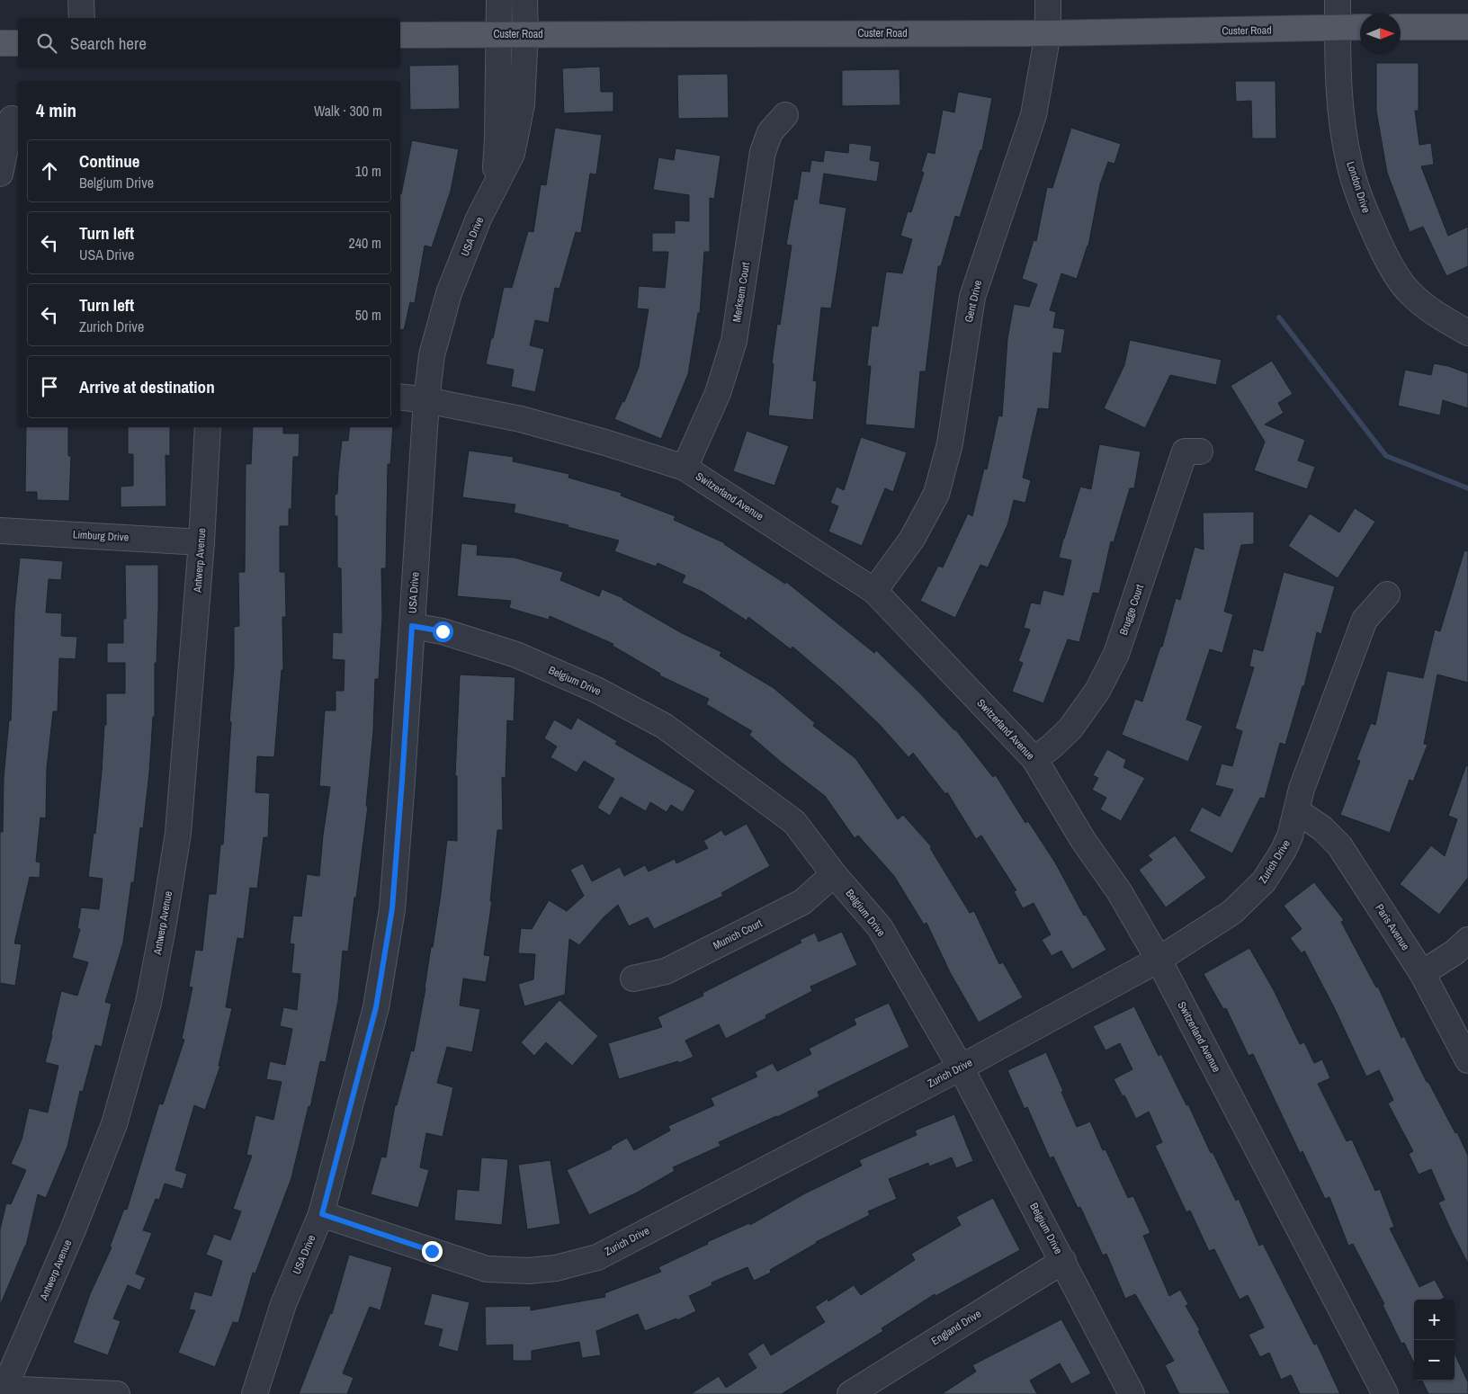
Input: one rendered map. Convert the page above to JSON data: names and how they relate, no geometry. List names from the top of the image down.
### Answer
{
  "streets": {
    "main road": ["Custer Road"],
    "street": [
      "London Drive",
      "USA Drive",
      "Merksem Court",
      "Gent Drive",
      "Switzerland Avenue",
      "Limburg Drive",
      "Antwerp Avenue",
      "Brugge Court",
      "Belgium Drive",
      "Zurich Drive",
      "Paris Avenue",
      "Munich Court",
      "England Drive"
    ]
  },
  "crossings": [
    ["Custer Road", "London Drive"],
    ["Custer Road", "USA Drive"],
    ["Custer Road", "Gent Drive"],
    ["USA Drive", "Switzerland Avenue"],
    ["USA Drive", "Belgium Drive"],
    ["USA Drive", "Zurich Drive"],
    ["Merksem Court", "Switzerland Avenue"],
    ["Gent Drive", "Switzerland Avenue"],
    ["Switzerland Avenue", "Brugge Court"],
    ["Switzerland Avenue", "Zurich Drive"],
    ["Limburg Drive", "Antwerp Avenue"],
    ["Belgium Drive", "Zurich Drive"],
    ["Belgium Drive", "Munich Court"],
    ["Belgium Drive", "England Drive"],
    ["Zurich Drive", "Paris Avenue"]
  ],
  "north": "right",
  "page": {
    "search": "Search here",
    "heading": ["4 min", "Walk · 300 m"],
    "list": [
      ["Continue", "Belgium Drive", "10 m"],
      ["Turn left", "USA Drive", "240 m"],
      ["Turn left", "Zurich Drive", "50 m"],
      "Arrive at destination"
    ],
    "map_buttons": ["+", "−"]
  }
}
